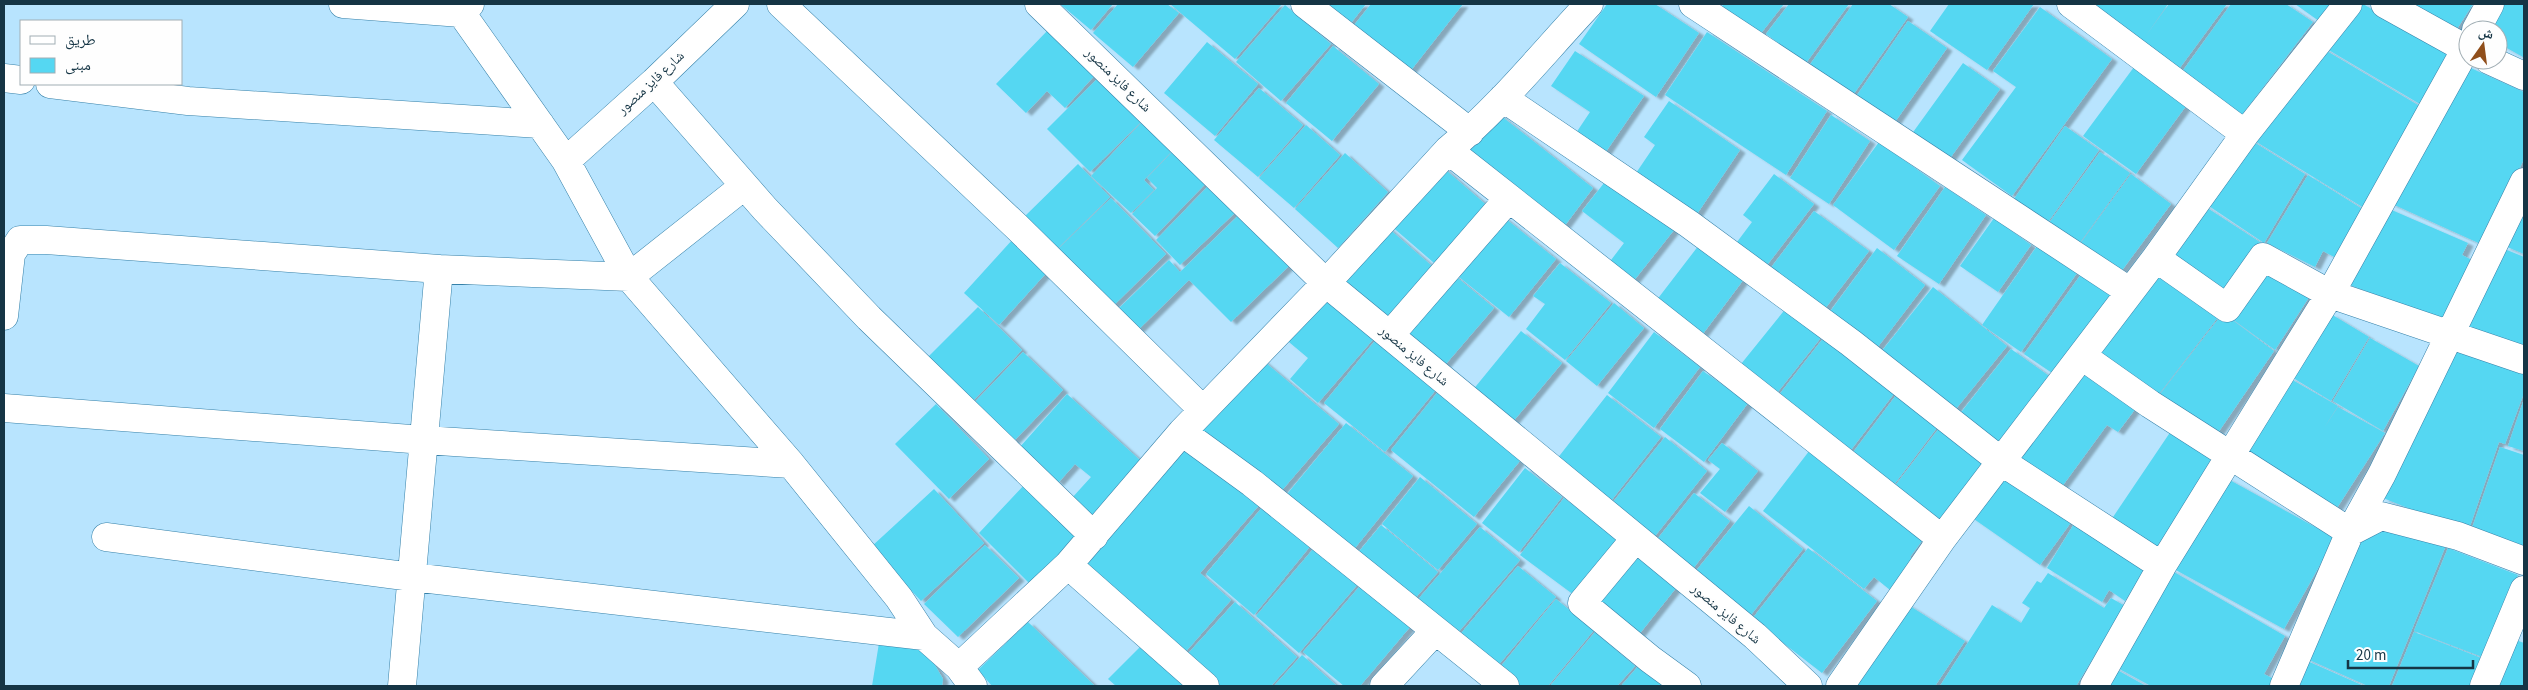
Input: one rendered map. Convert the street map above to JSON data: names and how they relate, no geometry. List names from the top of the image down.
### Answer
{
  "streets": {
    "street": ["شارع فايز منصور"]
  },
  "legend": ["طريق", "مبنى"],
  "scale_bar": "20 m",
  "north": "top"
}
